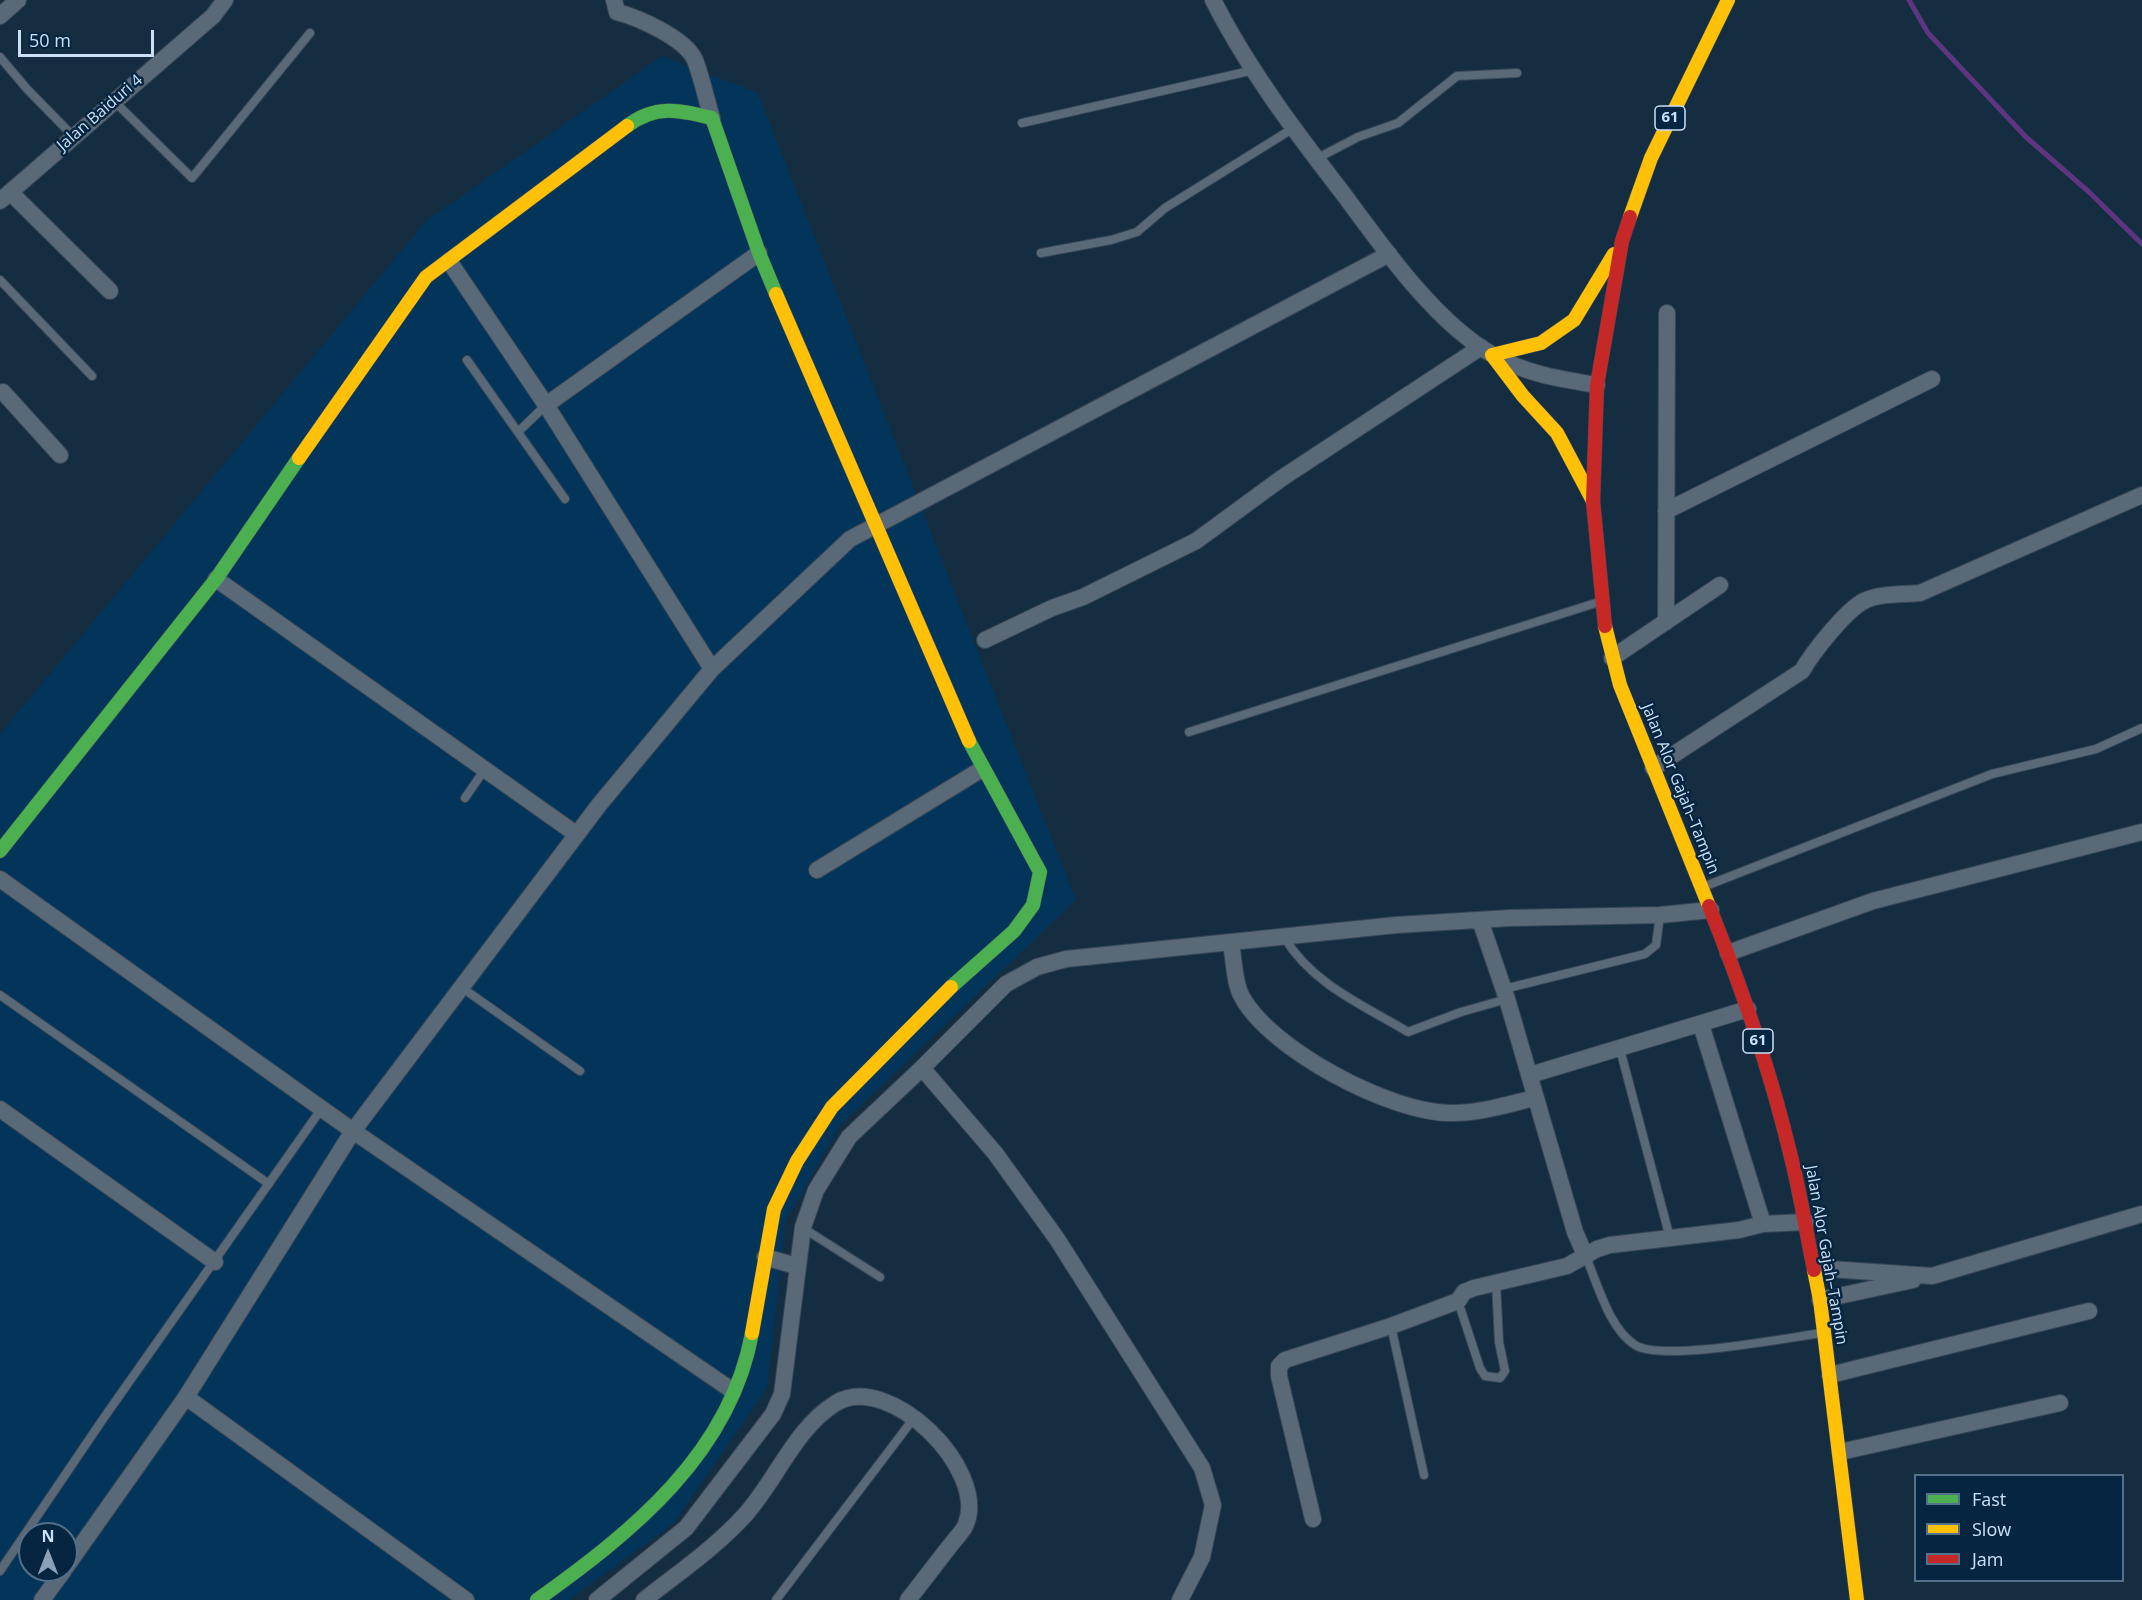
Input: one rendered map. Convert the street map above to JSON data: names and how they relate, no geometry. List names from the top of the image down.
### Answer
{
  "streets": {
    "street": ["Jalan Baiduri 4", "61", "Jalan Alor Gajah–Tampin"]
  },
  "legend": ["Fast", "Slow", "Jam"],
  "scale_bar": "50 m",
  "north": "top"
}
